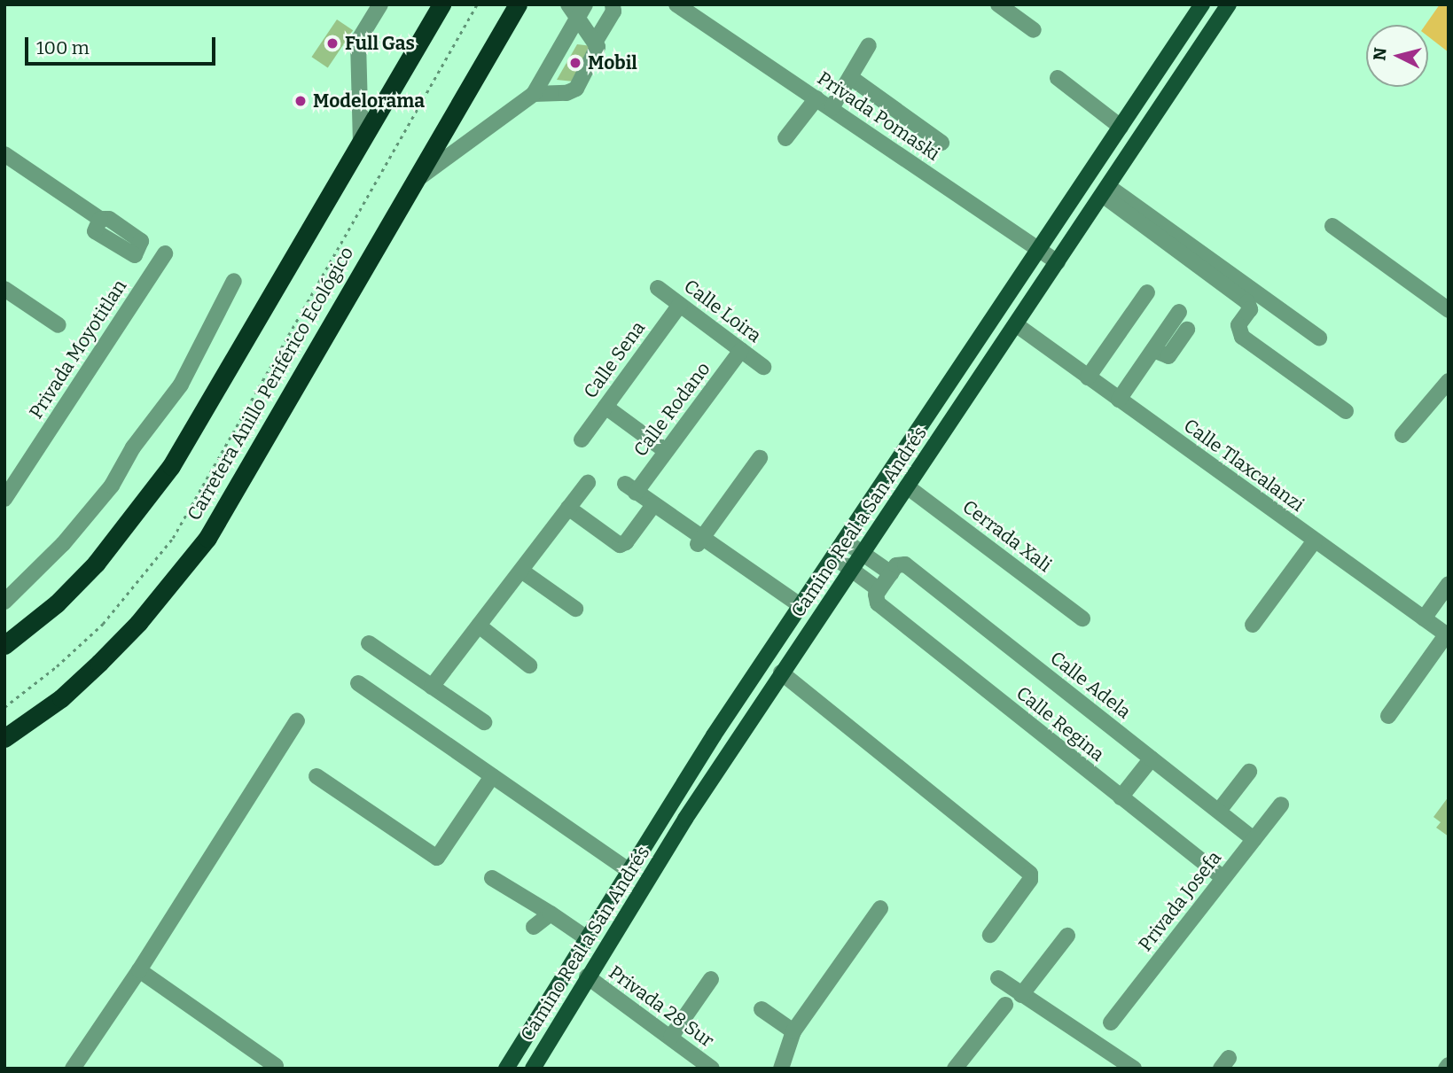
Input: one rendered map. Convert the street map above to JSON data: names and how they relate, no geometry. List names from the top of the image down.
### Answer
{
  "streets": {
    "highway": ["Carretera Anillo Periférico Ecológico"],
    "main road": ["Camino Real a San Andrés"],
    "street": [
      "Privada Pomaski",
      "Calle Loira",
      "Privada Moyotitlan",
      "Calle Sena",
      "Calle Rodano",
      "Calle Tlaxcalanzi",
      "Cerrada Xali",
      "Calle Adela",
      "Calle Regina",
      "Privada Josefa",
      "Privada 28 Sur"
    ]
  },
  "crossings": [
    ["Privada Pomaski", "Camino Real a San Andrés"],
    ["Calle Loira", "Calle Sena"],
    ["Calle Loira", "Calle Rodano"],
    ["Calle Tlaxcalanzi", "Camino Real a San Andrés"],
    ["Camino Real a San Andrés", "Cerrada Xali"],
    ["Camino Real a San Andrés", "Calle Adela"],
    ["Camino Real a San Andrés", "Calle Regina"],
    ["Camino Real a San Andrés", "Privada 28 Sur"],
    ["Calle Adela", "Privada Josefa"],
    ["Calle Regina", "Privada Josefa"]
  ],
  "places": ["Full Gas", "Mobil", "Modelorama"],
  "scale_bar": "100 m",
  "north": "left"
}
